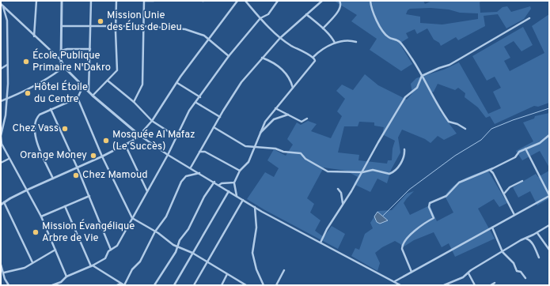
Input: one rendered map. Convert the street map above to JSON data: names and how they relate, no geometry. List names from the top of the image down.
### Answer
{
  "places": [
    "Mission Unie des Élus de Dieu",
    "École Publique Primaire N'Dakro",
    "Hôtel Étoile du Centre",
    "Chez Vass",
    "Mosquée Al Mafaz (Le Succès)",
    "Orange Money",
    "Chez Mamoud",
    "Mission Évangélique Arbre de Vie"
  ]
}
